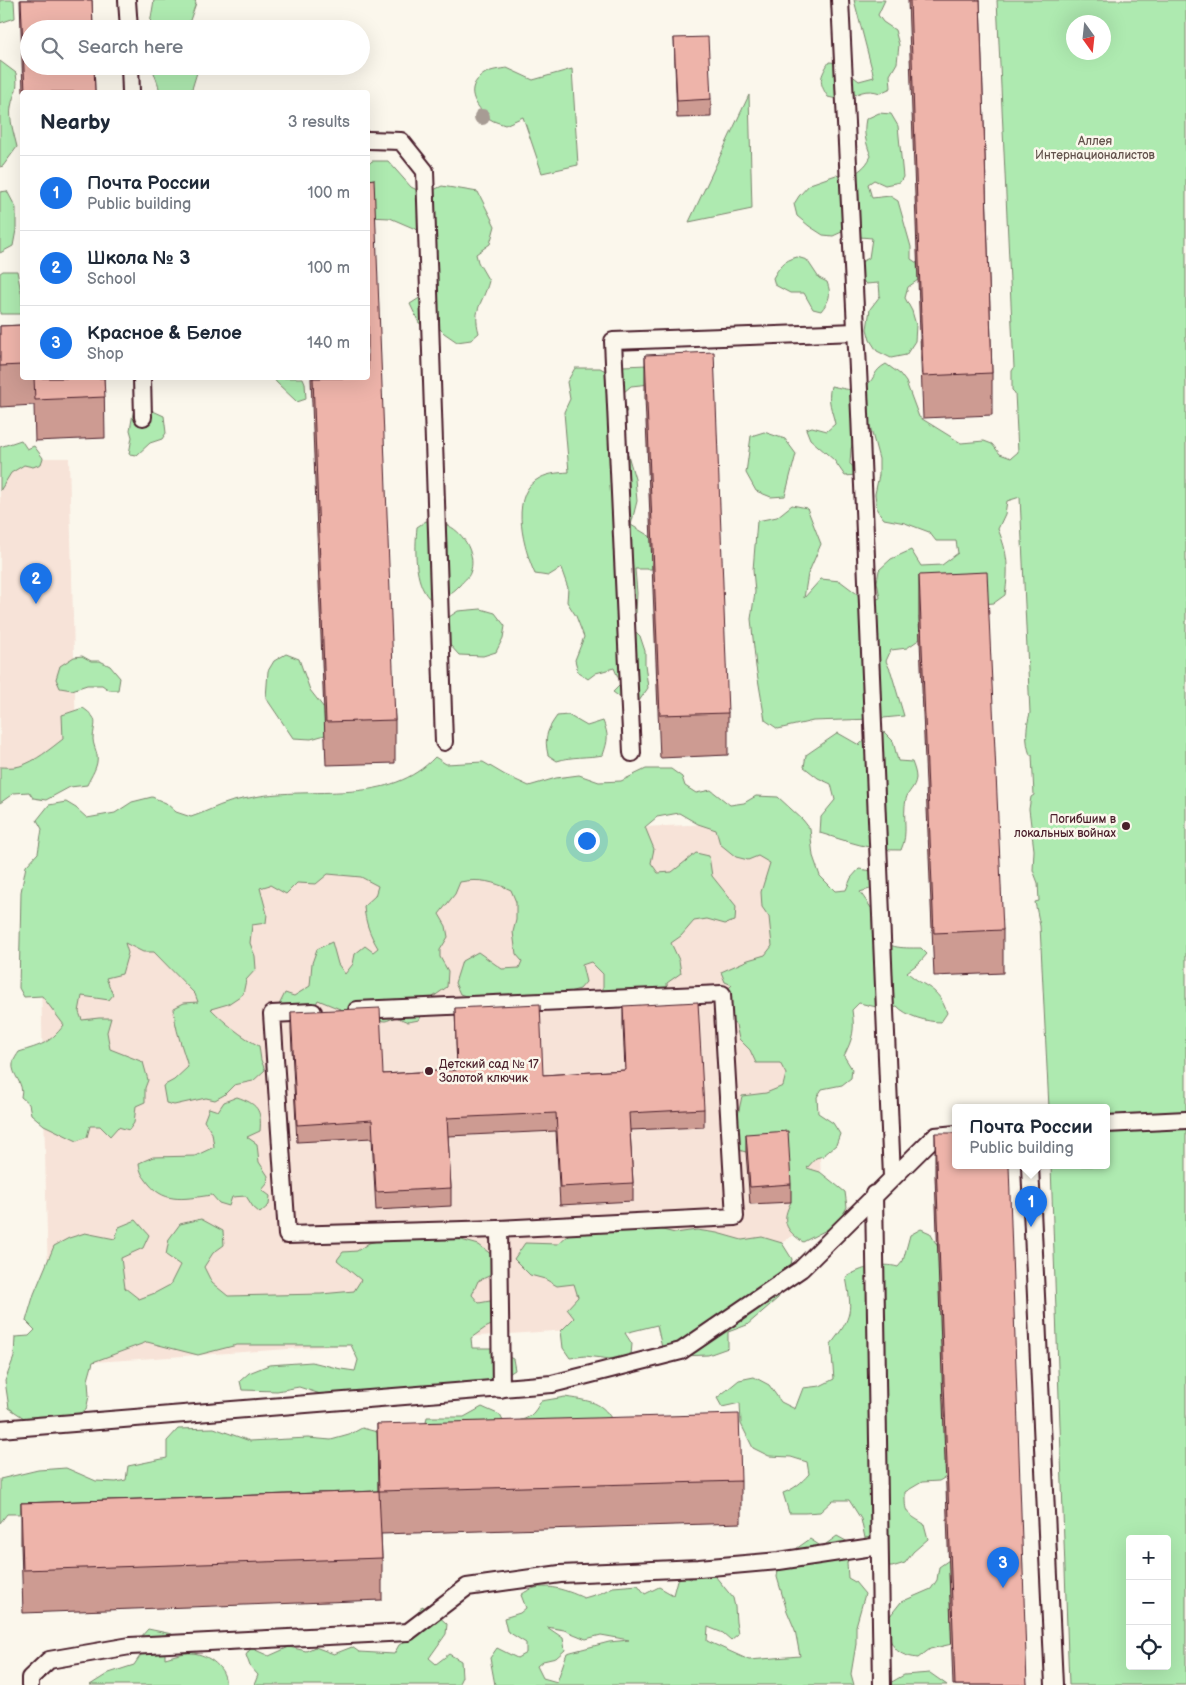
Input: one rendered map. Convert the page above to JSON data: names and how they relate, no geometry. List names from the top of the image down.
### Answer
{
  "parks": ["Аллея Интернационалистов"],
  "places": ["Погибшим в локальных войнах", "Детский сад № 17 Золотой ключик"],
  "north": "bottom",
  "page": {
    "search": "Search here",
    "heading": ["Nearby", "3 results"],
    "list": [
      {
        "mark": "1",
        "name": "Почта России",
        "note": "Public building",
        "value": "100 m"
      },
      {
        "mark": "2",
        "name": "Школа № 3",
        "note": "School",
        "value": "100 m"
      },
      {
        "mark": "3",
        "name": "Красное & Белое",
        "note": "Shop",
        "value": "140 m"
      }
    ],
    "pins": ["2", "1", "3"],
    "popup": ["Почта России", "Public building"],
    "map_buttons": ["+", "−"]
  }
}
